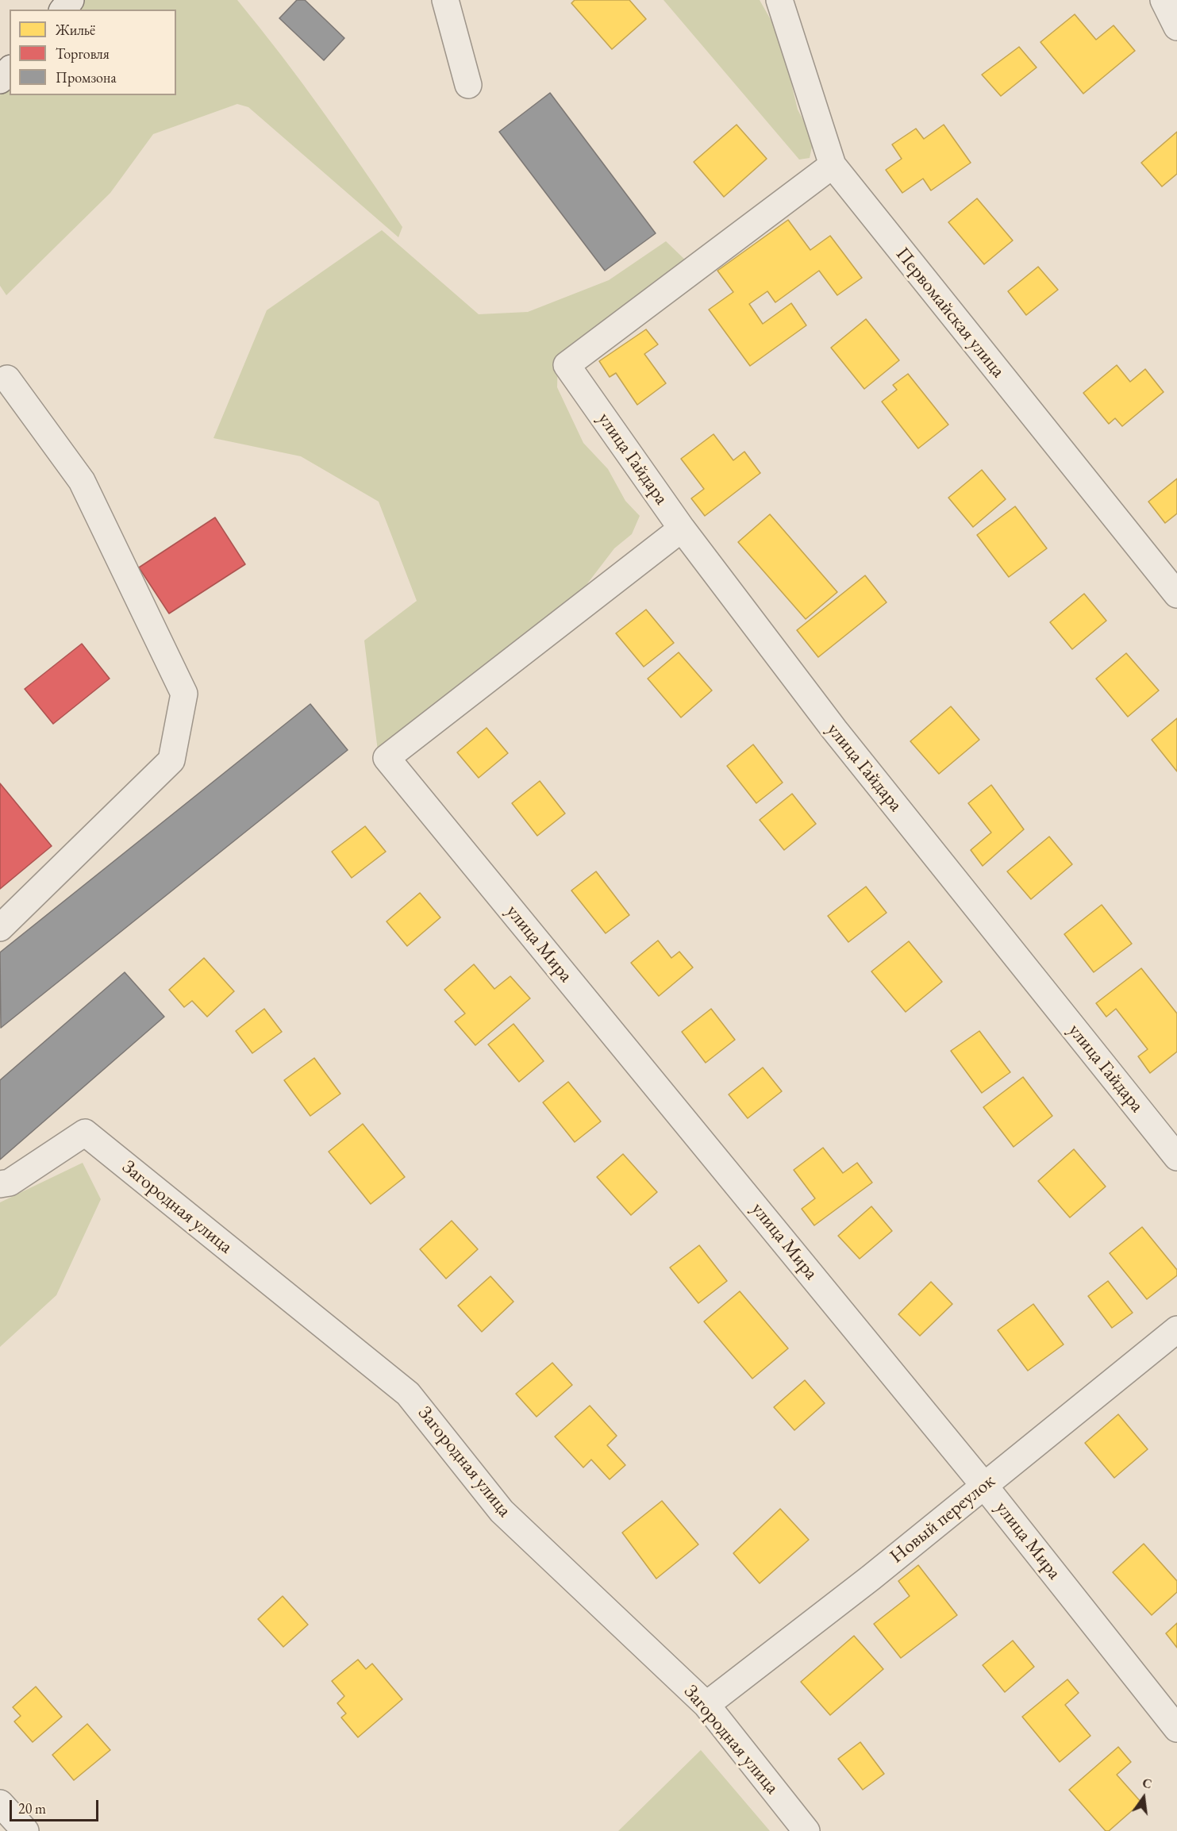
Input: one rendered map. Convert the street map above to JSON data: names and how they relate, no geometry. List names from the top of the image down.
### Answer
{
  "streets": {
    "street": [
      "Первомайская улица",
      "улица Гайдара",
      "улица Мира",
      "Загородная улица",
      "Новый переулок"
    ]
  },
  "crossings": [
    ["Первомайская улица", "улица Гайдара"],
    ["улица Гайдара", "улица Мира"],
    ["улица Мира", "Новый переулок"],
    ["Загородная улица", "Новый переулок"]
  ],
  "legend": ["Жильё", "Торговля", "Промзона"],
  "scale_bar": "20 m",
  "north": "top"
}
